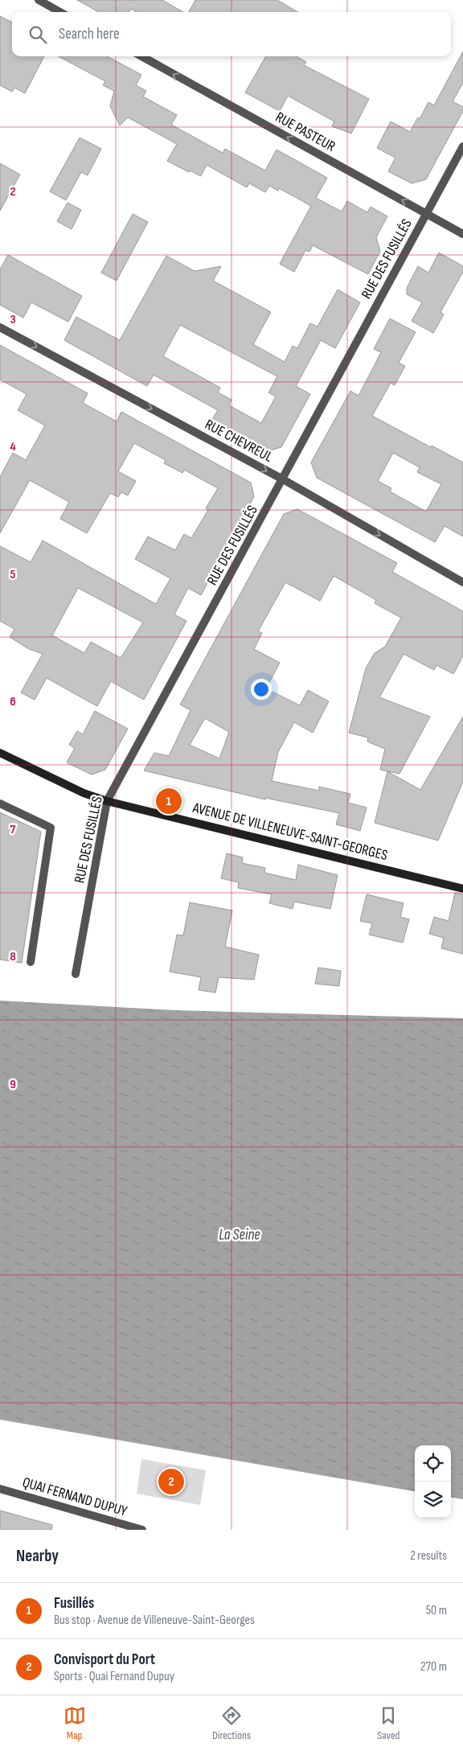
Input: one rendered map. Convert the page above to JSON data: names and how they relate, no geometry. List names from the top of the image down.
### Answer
{
  "streets": {
    "main road": ["AVENUE DE VILLENEUVE-SAINT-GEORGES"],
    "street": [
      "RUE PASTEUR",
      "RUE DES FUSILLÉS",
      "RUE CHEVREUL",
      "QUAI FERNAND DUPUY"
    ]
  },
  "crossings": [
    ["RUE PASTEUR", "RUE DES FUSILLÉS"],
    ["RUE DES FUSILLÉS", "RUE CHEVREUL"],
    ["RUE DES FUSILLÉS", "AVENUE DE VILLENEUVE-SAINT-GEORGES"]
  ],
  "one_way": ["RUE PASTEUR", "RUE CHEVREUL"],
  "water": ["La Seine"],
  "page": {
    "search": "Search here",
    "pins": ["1", "2"],
    "heading": ["Nearby", "2 results"],
    "list": [
      {
        "mark": "1",
        "name": "Fusillés",
        "note": "Bus stop · Avenue de Villeneuve-Saint-Georges",
        "value": "50 m"
      },
      {
        "mark": "2",
        "name": "Convisport du Port",
        "note": "Sports · Quai Fernand Dupuy",
        "value": "270 m"
      }
    ],
    "nav": ["Map", "Directions", "Saved"]
  },
  "grid": {
    "rows": [
      "2",
      "3",
      "4",
      "5",
      "6",
      "7",
      "8",
      "9"
    ]
  }
}
